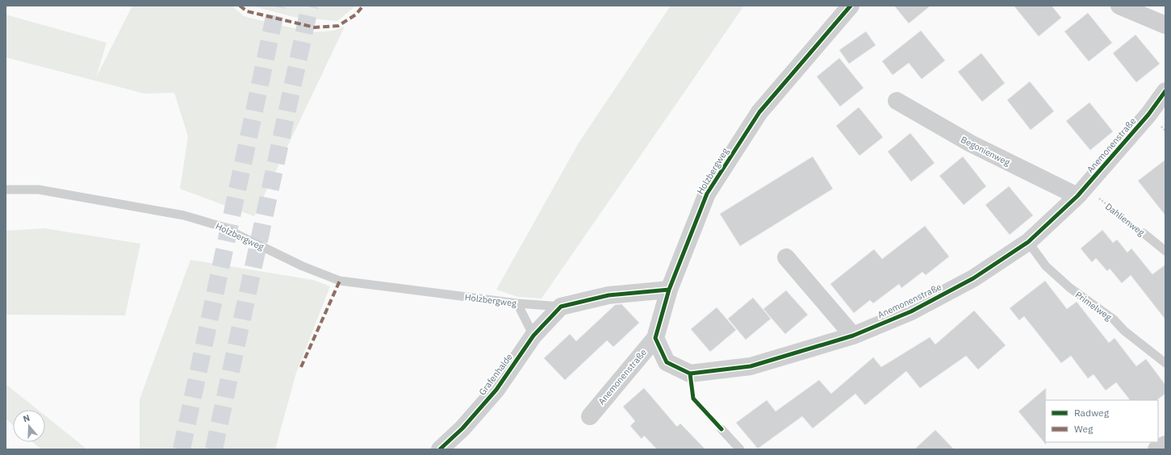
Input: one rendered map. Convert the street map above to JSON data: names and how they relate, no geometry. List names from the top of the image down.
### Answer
{
  "streets": {
    "street": [
      "Anemonenstraße",
      "Begonienweg",
      "Holzbergweg",
      "Grafenhalde"
    ],
    "lane": ["Dahlienweg", "Primelweg"]
  },
  "crossings": [
    ["Anemonenstraße", "Begonienweg"],
    ["Anemonenstraße", "Holzbergweg"],
    ["Anemonenstraße", "Dahlienweg"],
    ["Anemonenstraße", "Primelweg"],
    ["Begonienweg", "Dahlienweg"],
    ["Holzbergweg", "Grafenhalde"]
  ],
  "legend": ["Radweg", "Weg"],
  "north": "top"
}
